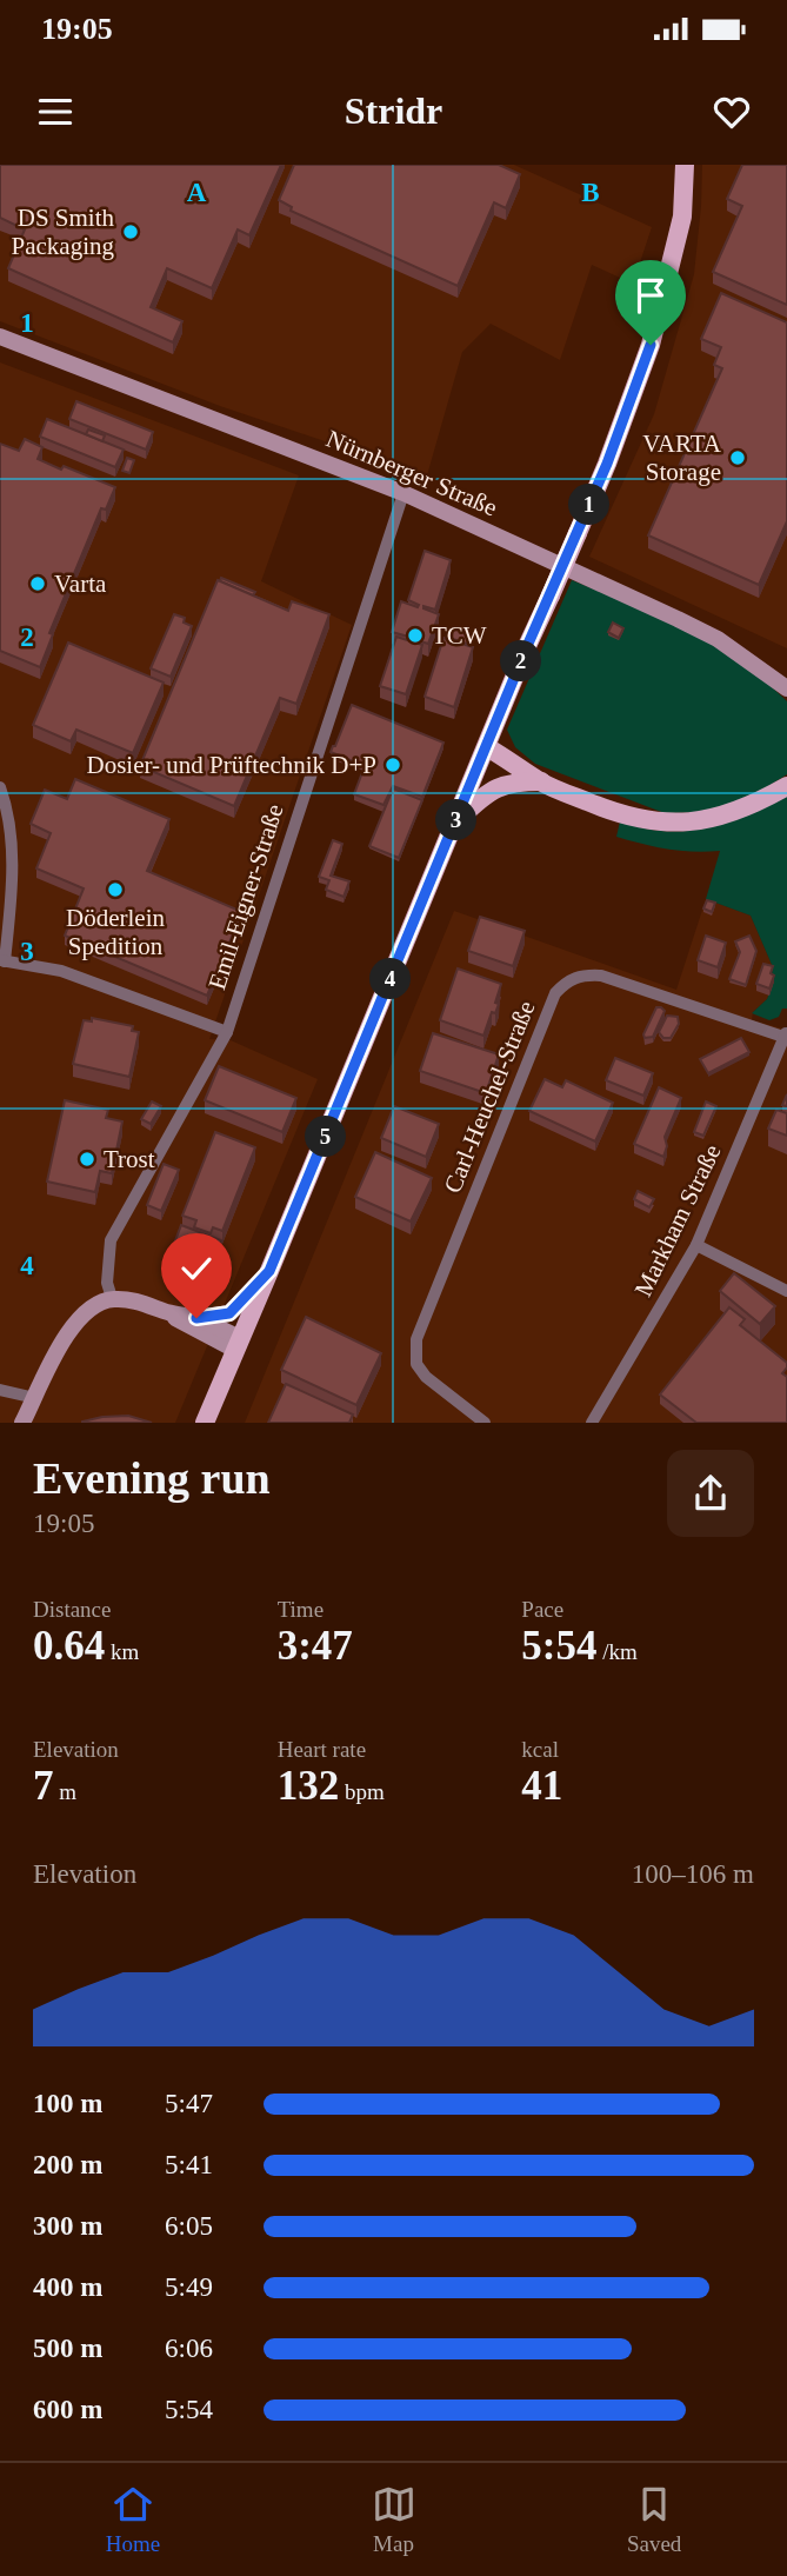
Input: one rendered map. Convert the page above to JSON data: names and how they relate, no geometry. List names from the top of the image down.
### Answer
{
  "streets": {
    "main road": ["Nürnberger Straße"],
    "street": ["Emil-Eigner-Straße", "Carl-Heuchel-Straße", "Markham Straße"]
  },
  "crossings": [
    ["Nürnberger Straße", "Emil-Eigner-Straße"],
    ["Carl-Heuchel-Straße", "Markham Straße"]
  ],
  "places": [
    "DS Smith Packaging",
    "VARTA Storage",
    "Varta",
    "TCW",
    "Dosier- und Prüftechnik D+P",
    "Döderlein Spedition",
    "Trost"
  ],
  "page": {
    "status": "19:05",
    "header": "Stridr",
    "pins": [
      "1",
      "2",
      "3",
      "4",
      "5"
    ],
    "heading": ["Evening run", "19:05"],
    "stats": [
      ["Distance", "0.64 km"],
      ["Time", "3:47"],
      ["Pace", "5:54 /km"],
      ["Elevation", "7 m"],
      ["Heart rate", "132 bpm"],
      ["kcal", "41"]
    ],
    "chart": ["Elevation", "100–106 m"],
    "list": [
      {
        "name": "100 m",
        "note": "5:47"
      },
      {
        "name": "200 m",
        "note": "5:41"
      },
      {
        "name": "300 m",
        "note": "6:05"
      },
      {
        "name": "400 m",
        "note": "5:49"
      },
      {
        "name": "500 m",
        "note": "6:06"
      },
      {
        "name": "600 m",
        "note": "5:54"
      }
    ],
    "tabs": ["Home", "Map", "Saved"]
  },
  "grid": {
    "columns": ["A", "B"],
    "rows": [
      "1",
      "2",
      "3",
      "4"
    ]
  }
}
